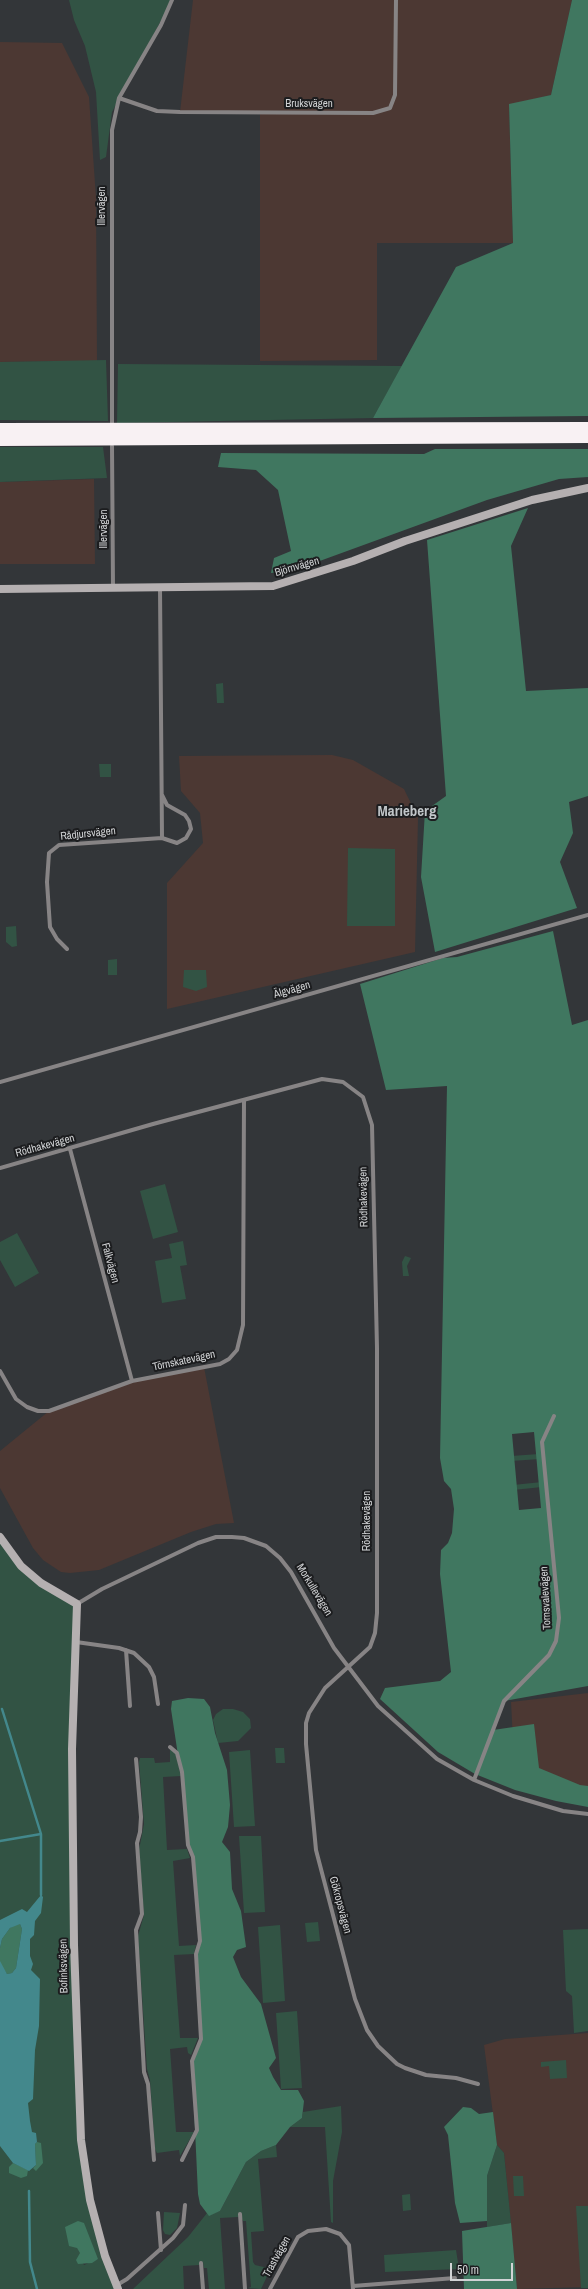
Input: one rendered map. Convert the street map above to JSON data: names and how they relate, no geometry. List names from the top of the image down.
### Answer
{
  "streets": {
    "street": [
      "Bruksvägen",
      "Illervägen",
      "Björnvägen",
      "Rådjursvägen",
      "Älgvägen",
      "Rödhakevägen",
      "Falkvägen",
      "Törnskatevägen",
      "Morkullevägen",
      "Tornsvalevägen",
      "Gökropsvägen",
      "Bofinksvägen",
      "Trastvägen"
    ]
  },
  "crossings": [
    ["Bruksvägen", "Illervägen"],
    ["Illervägen", "Björnvägen"],
    ["Rödhakevägen", "Falkvägen"],
    ["Rödhakevägen", "Törnskatevägen"],
    ["Rödhakevägen", "Morkullevägen"],
    ["Rödhakevägen", "Gökropsvägen"],
    ["Falkvägen", "Törnskatevägen"],
    ["Morkullevägen", "Tornsvalevägen"],
    ["Morkullevägen", "Gökropsvägen"],
    ["Morkullevägen", "Bofinksvägen"]
  ],
  "districts": ["Marieberg"],
  "scale_bar": "50 m"
}
